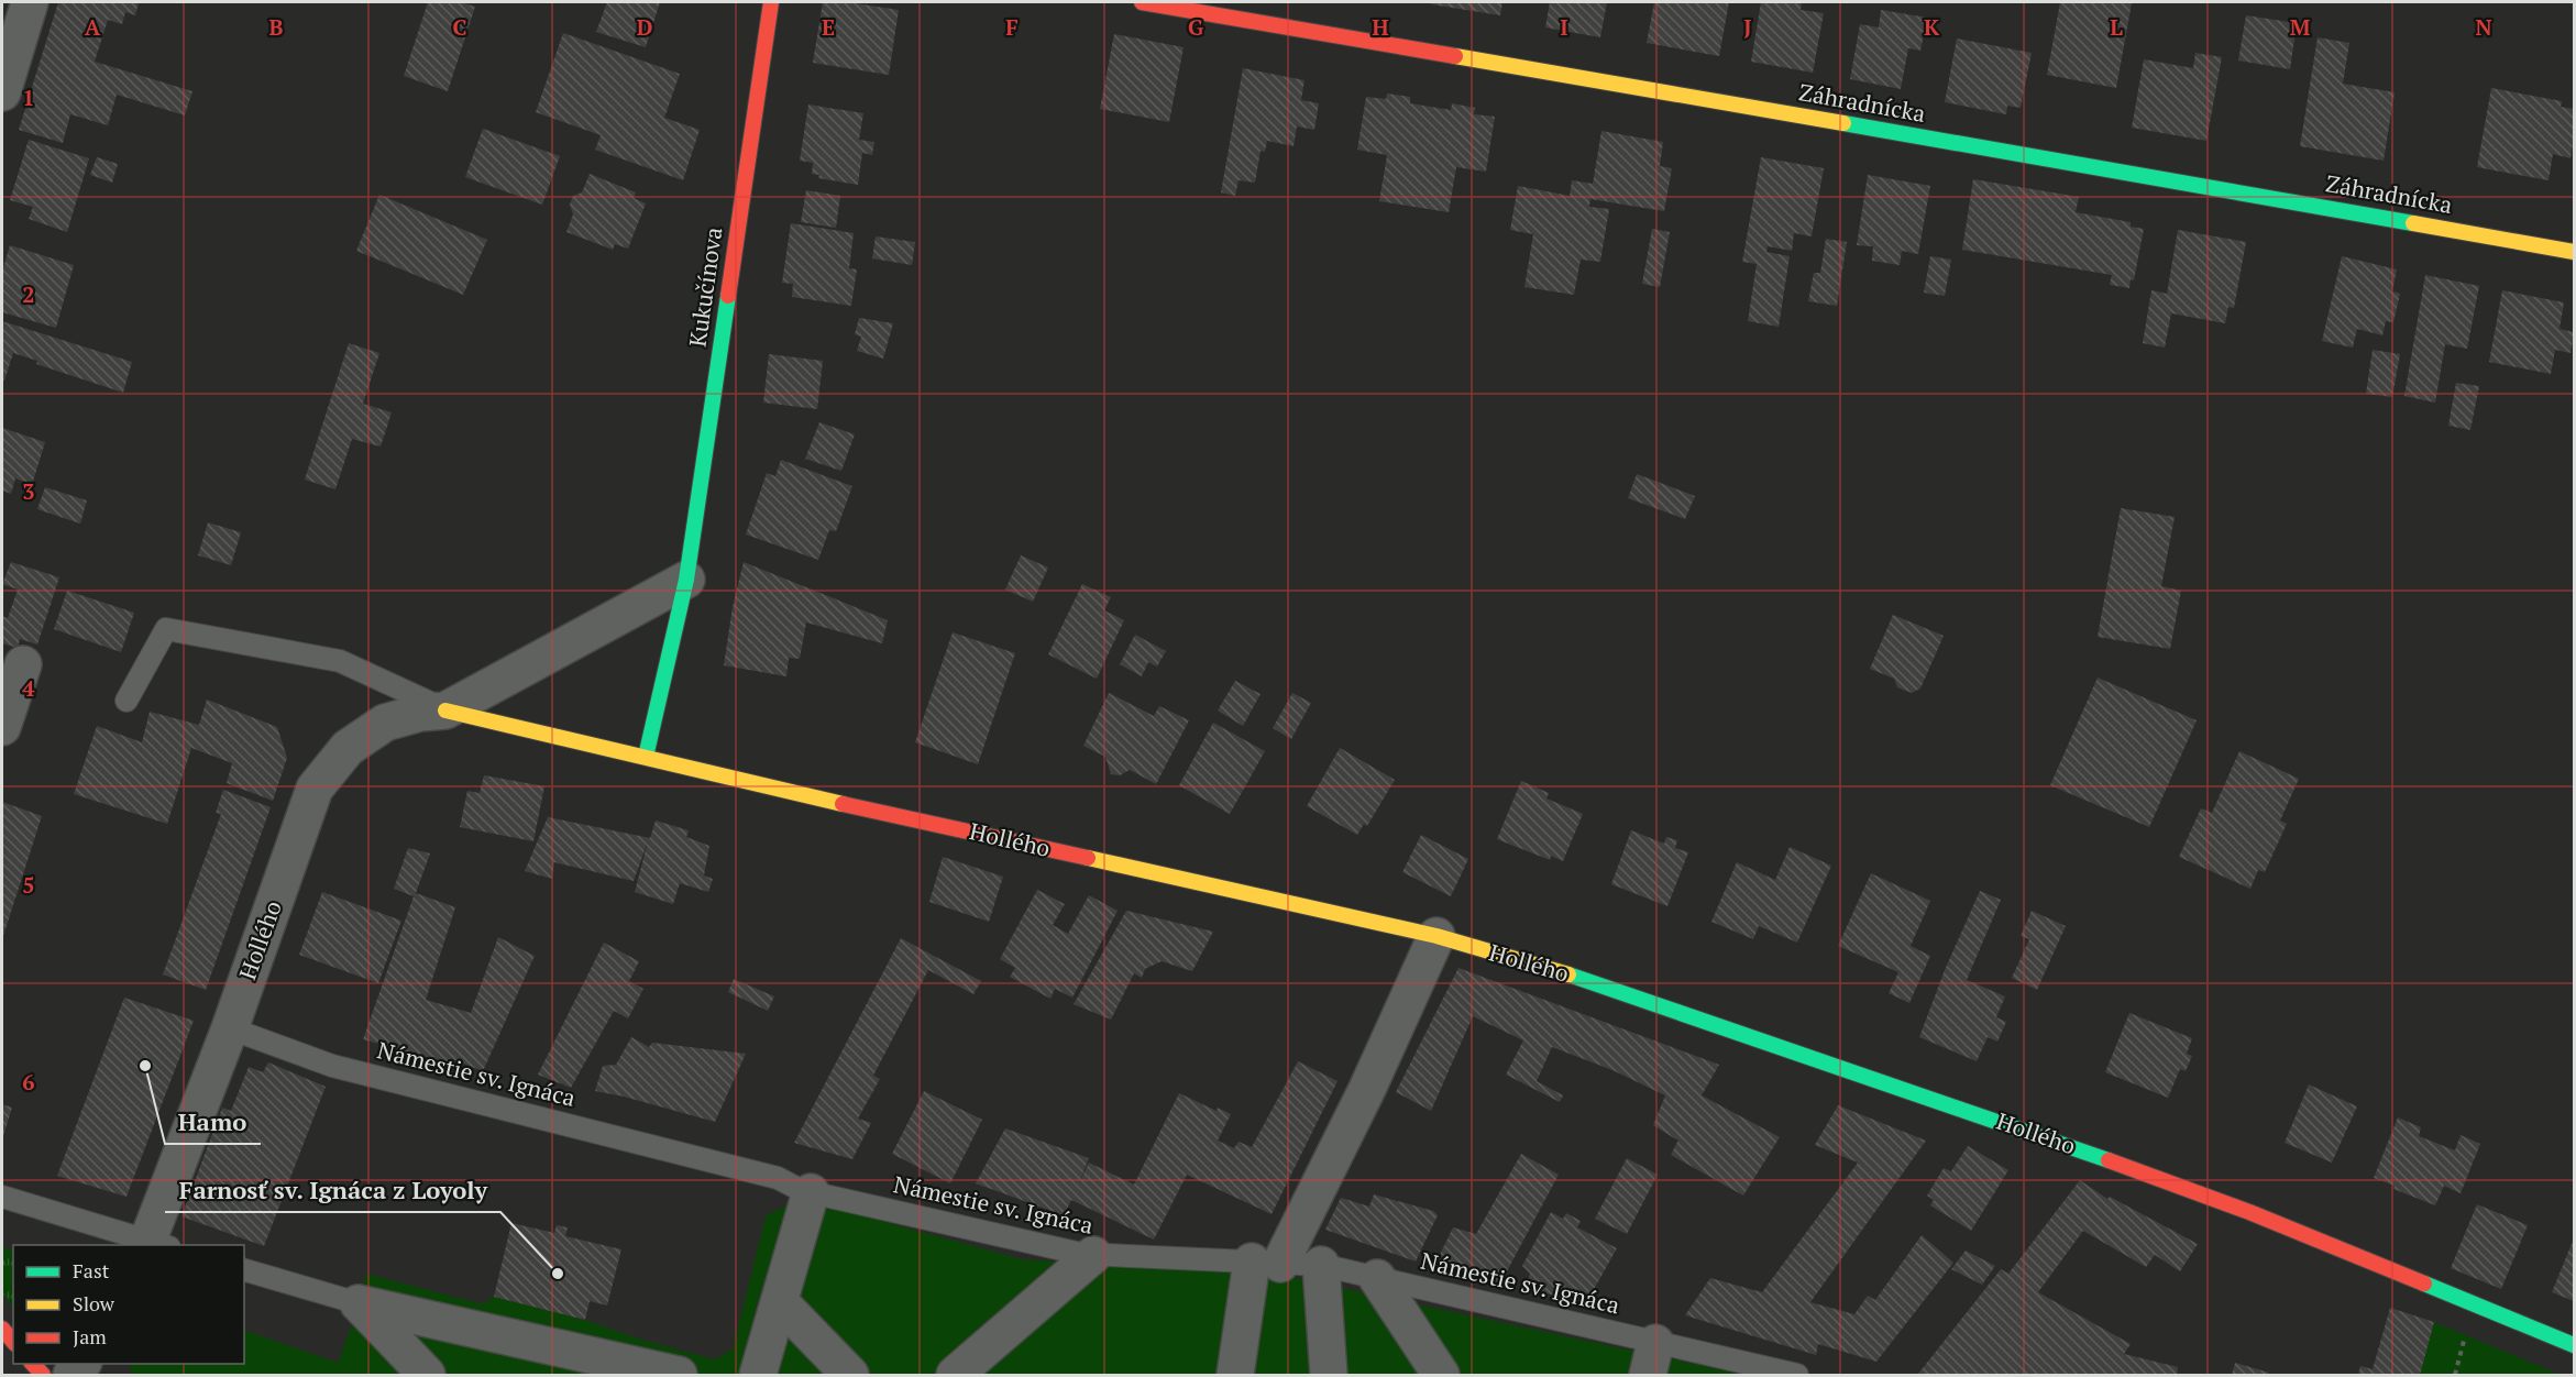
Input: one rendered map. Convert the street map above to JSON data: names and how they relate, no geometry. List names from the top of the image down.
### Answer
{
  "streets": {
    "street": ["Záhradnícka", "Kukučínova", "Hollého"],
    "lane": ["Námestie sv. Ignáca"]
  },
  "crossings": [
    ["Kukučínova", "Hollého"],
    ["Hollého", "Námestie sv. Ignáca"]
  ],
  "places": ["Hamo", "Farnosť sv. Ignáca z Loyoly"],
  "legend": ["Fast", "Slow", "Jam"],
  "grid": {
    "columns": [
      "A",
      "B",
      "C",
      "D",
      "E",
      "F",
      "G",
      "H",
      "I",
      "J",
      "K",
      "L",
      "M",
      "N"
    ],
    "rows": [
      "1",
      "2",
      "3",
      "4",
      "5",
      "6"
    ]
  }
}
